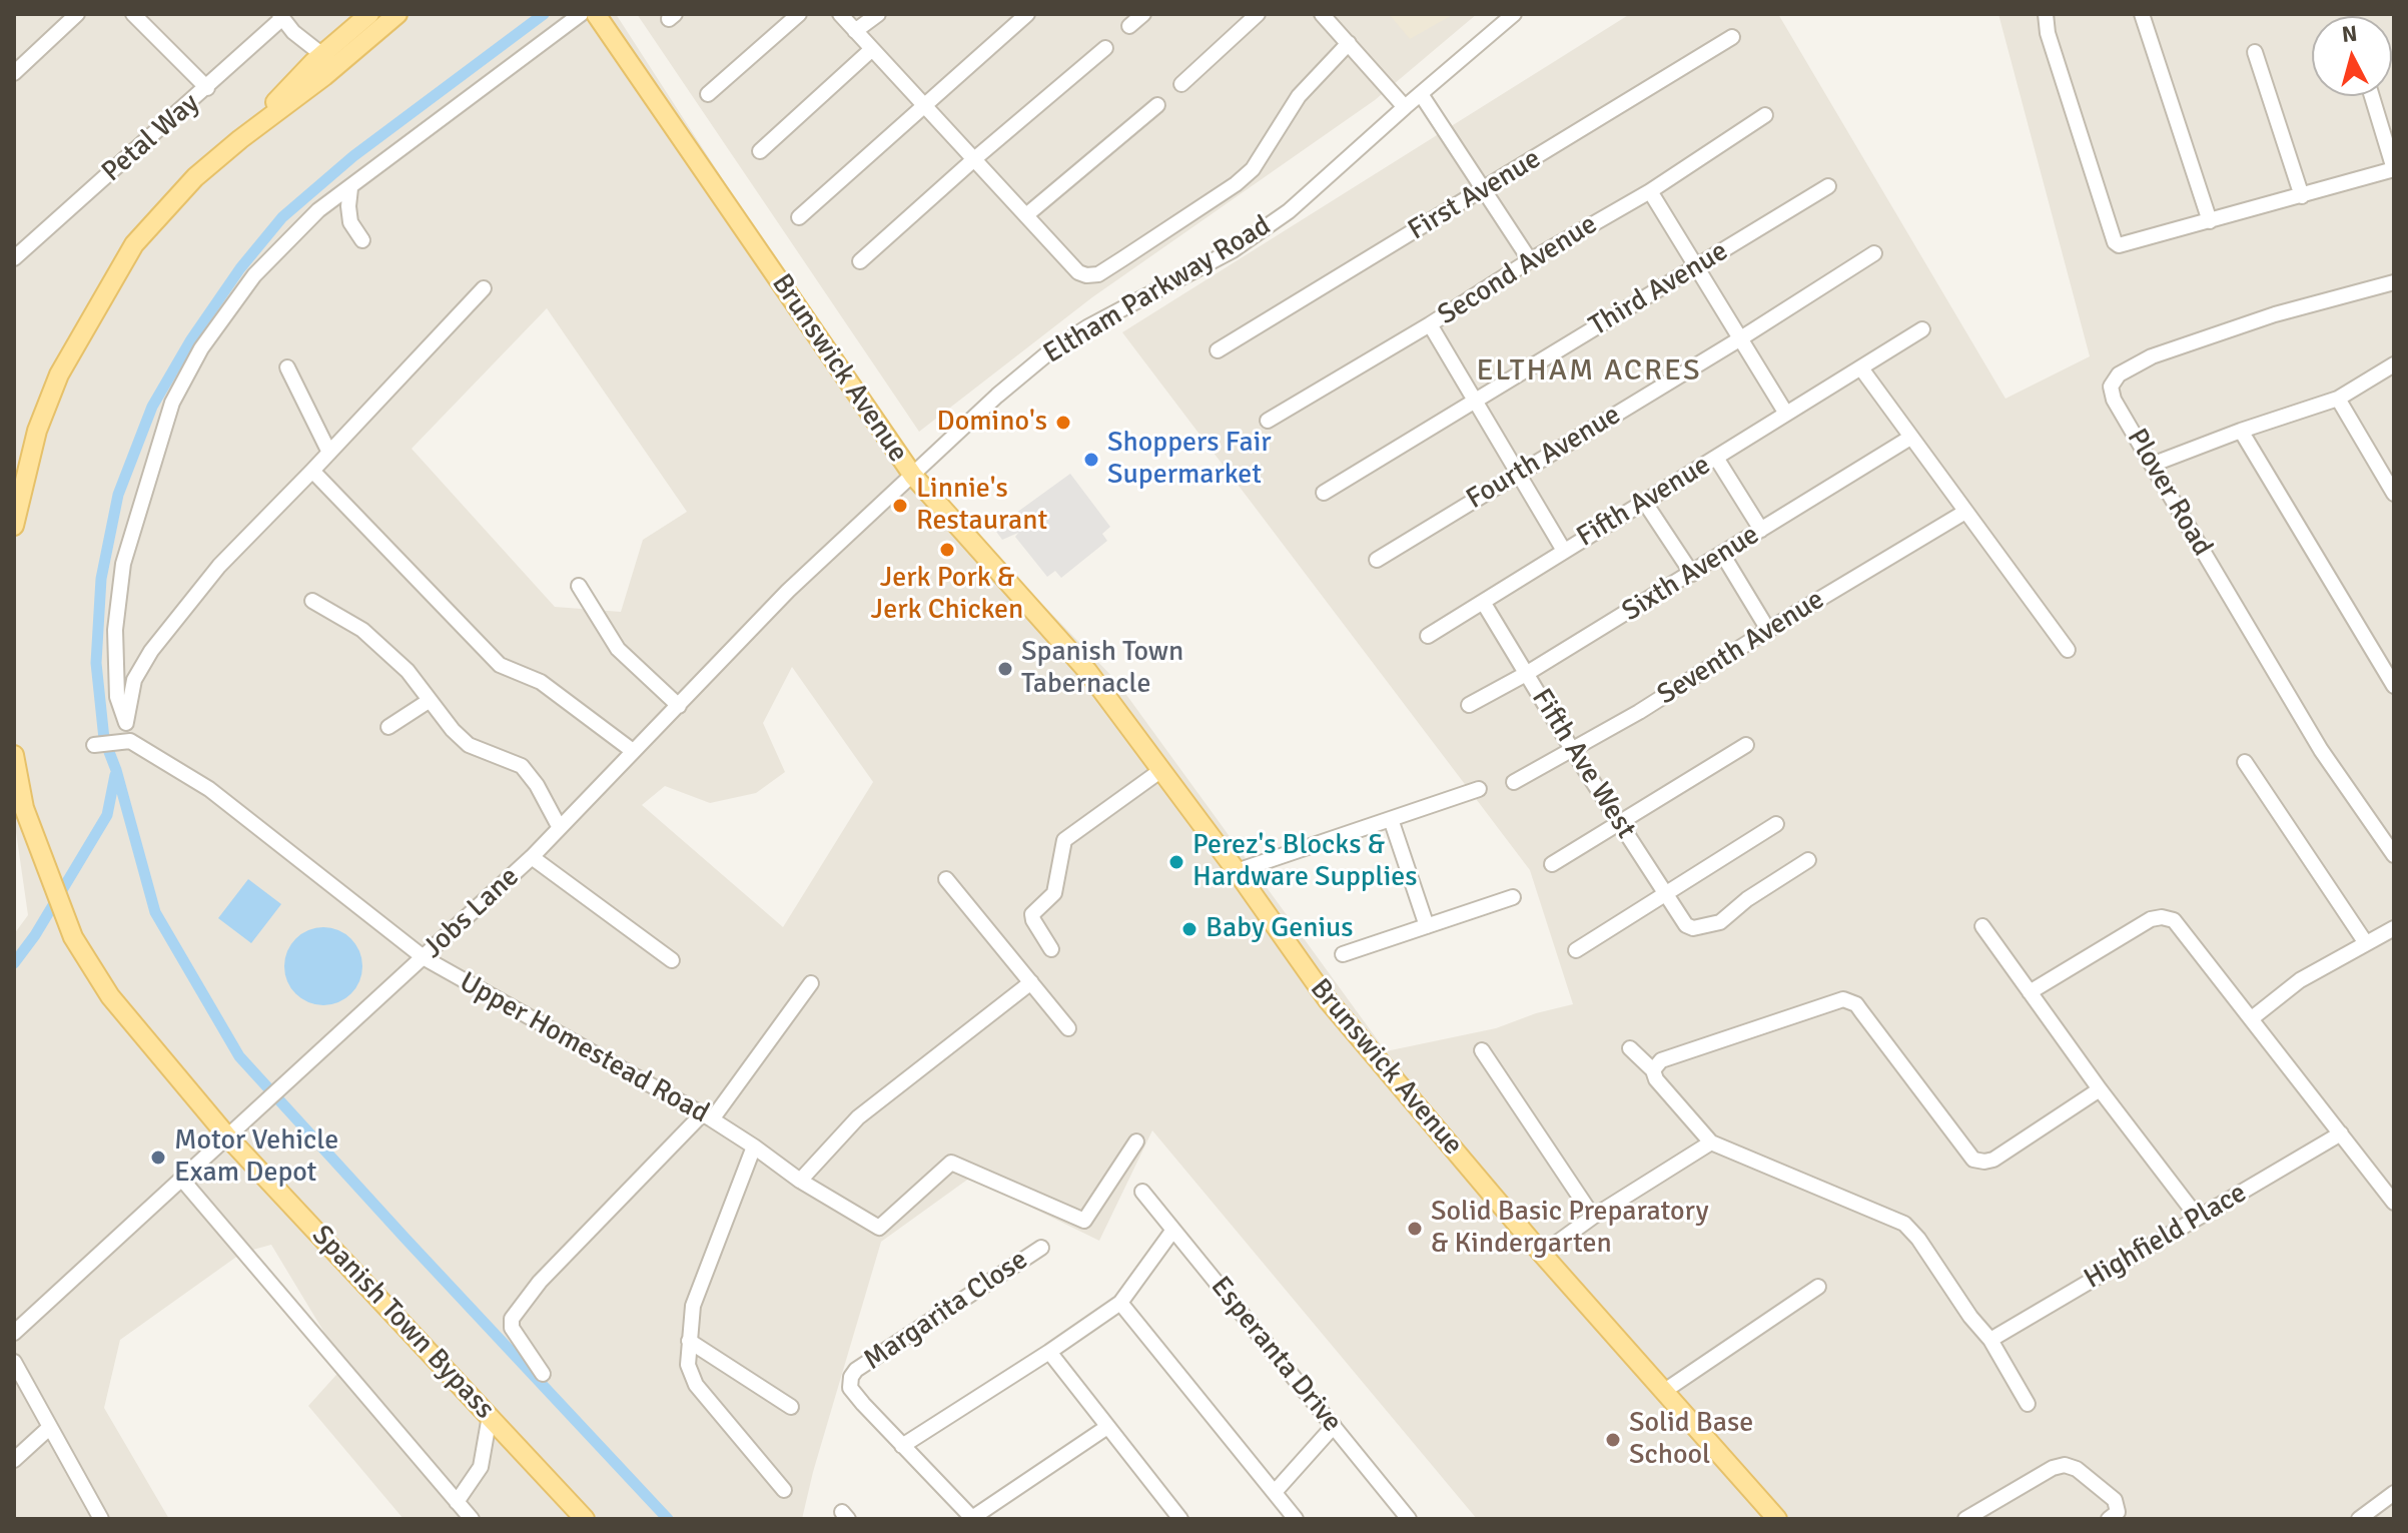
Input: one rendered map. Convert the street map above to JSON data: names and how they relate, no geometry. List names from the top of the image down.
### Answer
{
  "streets": {
    "main road": ["Brunswick Avenue", "Spanish Town Bypass"],
    "street": [
      "Petal Way",
      "First Avenue",
      "Second Avenue",
      "Third Avenue",
      "Eltham Parkway Road",
      "Fourth Avenue",
      "Plover Road",
      "Fifth Avenue",
      "Sixth Avenue",
      "Seventh Avenue",
      "Fifth Ave West",
      "Jobs Lane",
      "Upper Homestead Road",
      "Highfield Place",
      "Margarita Close",
      "Esperanta Drive"
    ]
  },
  "crossings": [
    ["Eltham Parkway Road", "Brunswick Avenue"],
    ["Eltham Parkway Road", "Jobs Lane"],
    ["Brunswick Avenue", "Jobs Lane"],
    ["Fifth Avenue", "Fifth Ave West"],
    ["Sixth Avenue", "Fifth Ave West"],
    ["Seventh Avenue", "Fifth Ave West"],
    ["Jobs Lane", "Upper Homestead Road"],
    ["Jobs Lane", "Spanish Town Bypass"]
  ],
  "districts": ["ELTHAM ACRES"],
  "places": [
    "Domino's",
    "Shoppers Fair Supermarket",
    "Linnie's Restaurant",
    "Jerk Pork & Jerk Chicken",
    "Spanish Town Tabernacle",
    "Perez's Blocks & Hardware Supplies",
    "Baby Genius",
    "Motor Vehicle Exam Depot",
    "Solid Basic Preparatory & Kindergarten",
    "Solid Base School"
  ],
  "north": "top"
}
